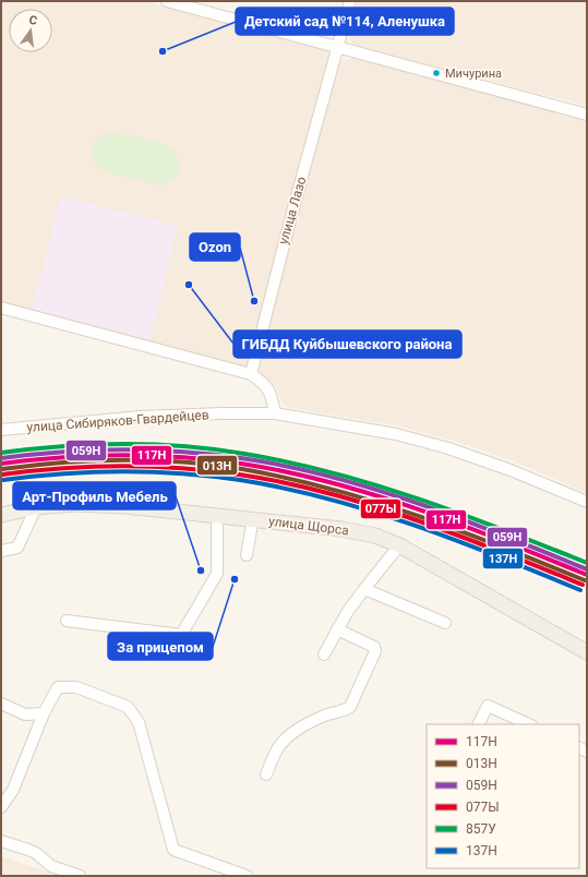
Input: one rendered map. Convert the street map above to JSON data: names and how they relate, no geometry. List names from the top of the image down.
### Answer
{
  "streets": {
    "main road": ["улица Щорса"],
    "street": ["улица Лазо", "улица Сибиряков-Гвардейцев"]
  },
  "places": [
    "Детский сад №114, Аленушка",
    "Мичурина",
    "ГИБДД Куйбышевского района",
    "Ozon",
    "Арт-Профиль Мебель",
    "За прицепом"
  ],
  "lines": [
    "transit line 857У",
    "transit line 059Н",
    "transit line 117Н",
    "transit line 013Н",
    "transit line 077Ы",
    "transit line 137Н"
  ],
  "legend": [
    "117Н",
    "013Н",
    "059Н",
    "077Ы",
    "857У",
    "137Н"
  ],
  "north": "top"
}
